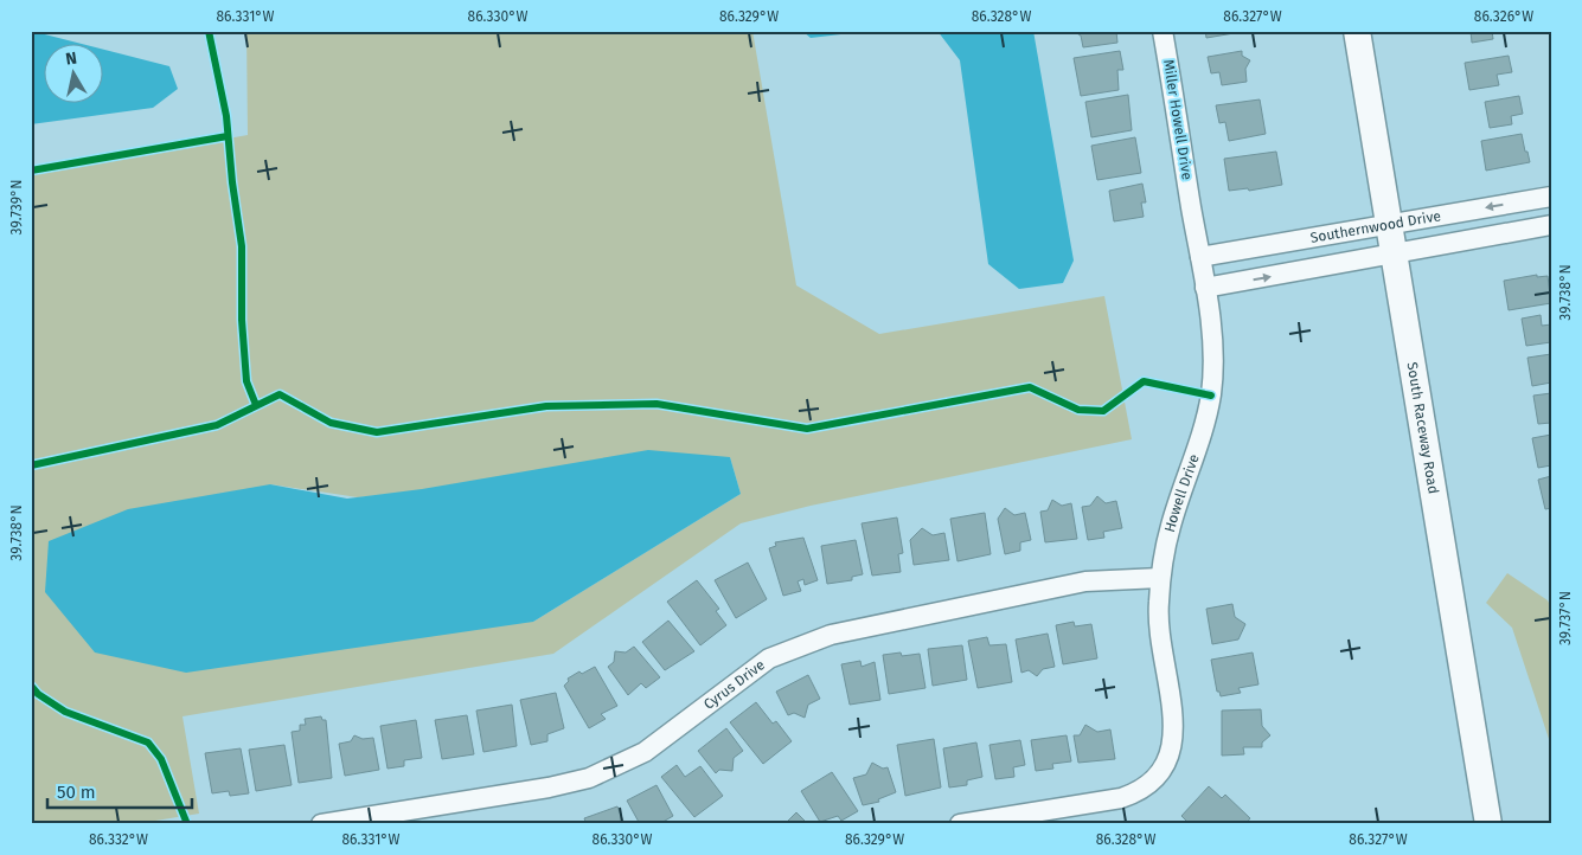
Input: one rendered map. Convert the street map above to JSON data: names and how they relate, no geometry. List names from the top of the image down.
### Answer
{
  "streets": {
    "main road": ["South Raceway Road"],
    "street": [
      "Miller Howell Drive",
      "Southernwood Drive",
      "Howell Drive",
      "Cyrus Drive"
    ]
  },
  "crossings": [
    ["Miller Howell Drive", "Howell Drive"],
    ["Southernwood Drive", "South Raceway Road"],
    ["Southernwood Drive", "Howell Drive"],
    ["Howell Drive", "Cyrus Drive"]
  ],
  "scale_bar": "50 m",
  "north": "top",
  "coordinates": [
    "86.331°W",
    "86.330°W",
    "86.329°W",
    "86.328°W",
    "86.327°W",
    "86.326°W",
    "39.739°N",
    "39.738°N",
    "39.737°N",
    "86.332°W"
  ]
}
